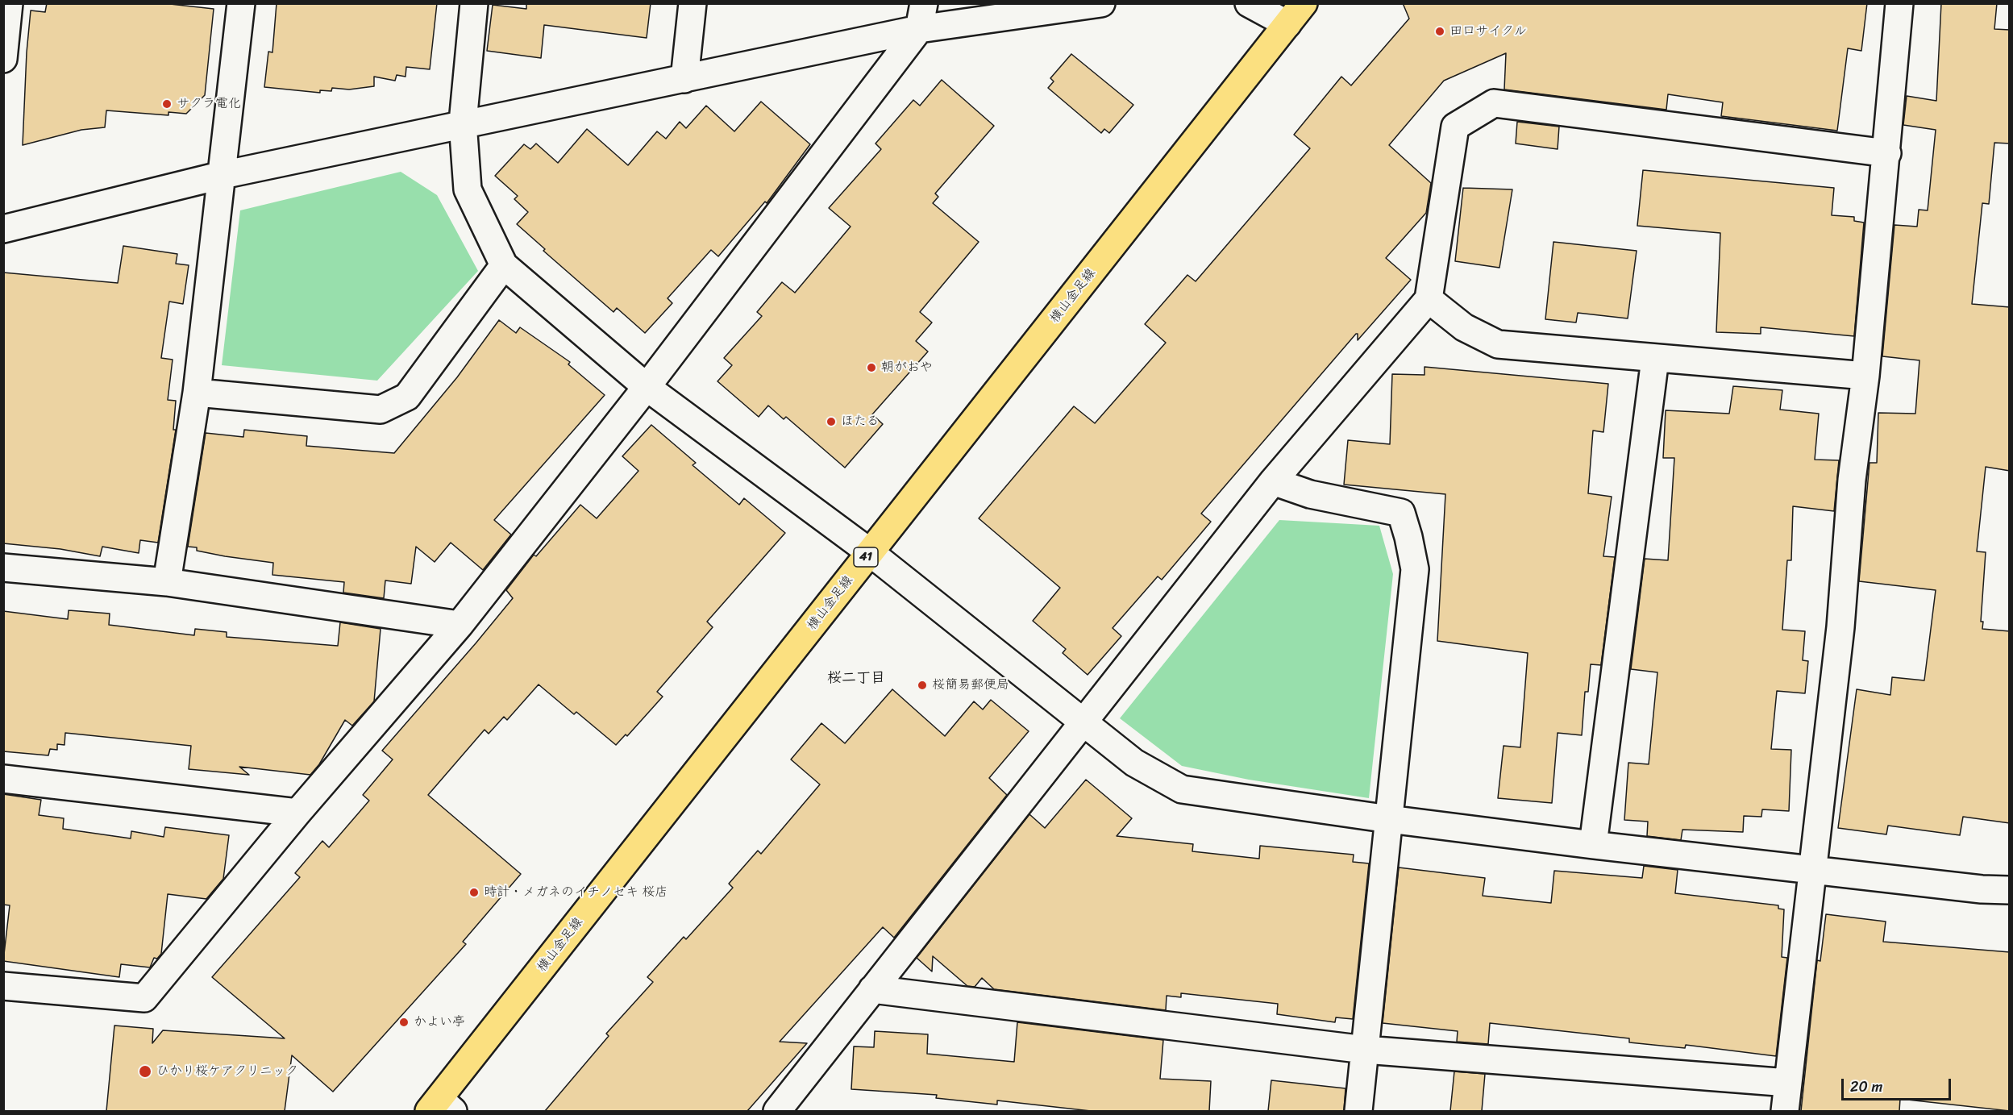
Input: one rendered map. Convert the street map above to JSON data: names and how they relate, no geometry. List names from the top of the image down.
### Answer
{
  "streets": {
    "main road": ["横山金足線", "41"]
  },
  "districts": ["桜二丁目"],
  "places": [
    "田口サイクル",
    "サクラ電化",
    "朝がおや",
    "ほたる",
    "桜簡易郵便局",
    "時計・メガネのイチノセキ 桜店",
    "かよい亭",
    "ひかり桜ケアクリニック"
  ],
  "scale_bar": "20 m"
}
